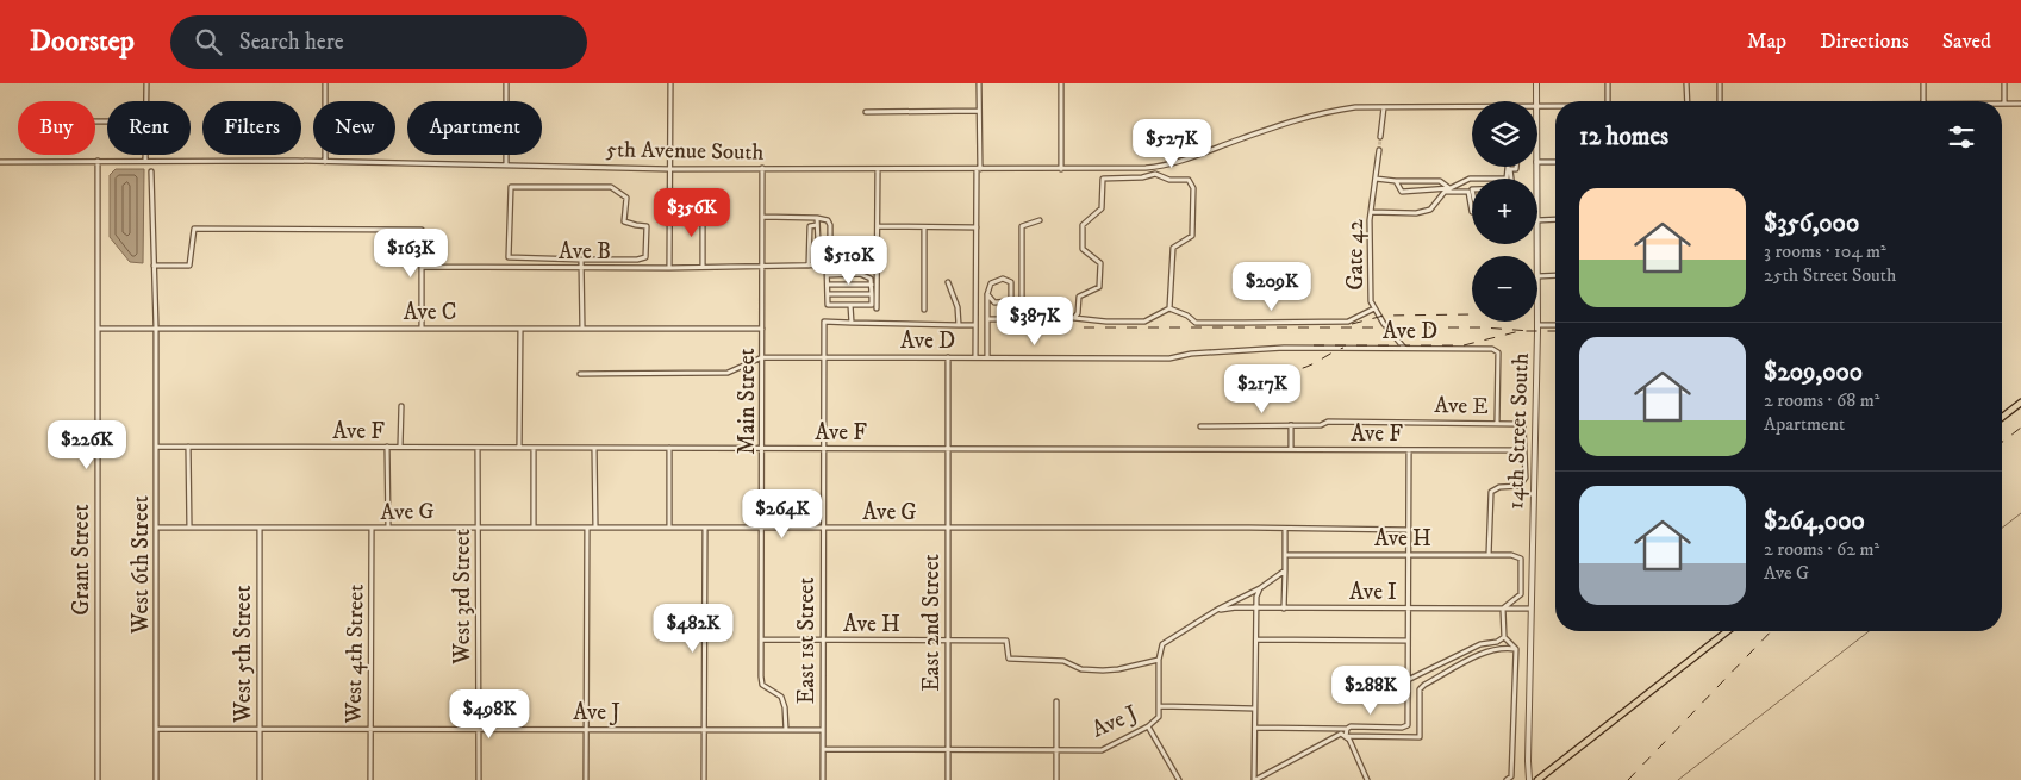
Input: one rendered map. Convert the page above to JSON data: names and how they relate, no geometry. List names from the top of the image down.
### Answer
{
  "streets": {
    "street": [
      "5th Avenue South",
      "Ave B",
      "Gate 42",
      "Ave C",
      "Ave D",
      "Main Street",
      "Ave E",
      "Ave F",
      "14th Street South",
      "Ave G",
      "Ave H",
      "Grant Street",
      "West 6th Street",
      "Ave I",
      "West 3rd Street",
      "East 2nd Street",
      "East 1st Street",
      "West 5th Street",
      "West 4th Street",
      "Ave J"
    ]
  },
  "crossings": [
    ["5th Avenue South", "Main Street"],
    ["5th Avenue South", "Grant Street"],
    ["Ave B", "Main Street"],
    ["Gate 42", "Ave D"],
    ["Ave C", "Main Street"],
    ["Ave C", "Grant Street"],
    ["Ave C", "West 6th Street"],
    ["Ave D", "Main Street"],
    ["Ave D", "Ave E"],
    ["Ave D", "East 2nd Street"],
    ["Ave D", "East 1st Street"],
    ["Main Street", "Ave F"],
    ["Main Street", "Ave G"],
    ["Main Street", "Ave H"],
    ["Main Street", "Ave J"],
    ["Ave E", "Ave F"],
    ["Ave F", "West 6th Street"],
    ["Ave F", "West 3rd Street"],
    ["Ave F", "East 2nd Street"],
    ["Ave F", "East 1st Street"],
    ["14th Street South", "Ave I"],
    ["Ave G", "West 6th Street"],
    ["Ave G", "West 3rd Street"],
    ["Ave G", "East 2nd Street"],
    ["Ave G", "East 1st Street"],
    ["Ave G", "West 5th Street"],
    ["Ave G", "West 4th Street"],
    ["Ave H", "Ave I"],
    ["Ave H", "East 2nd Street"],
    ["Ave H", "East 1st Street"],
    ["Ave H", "Ave J"],
    ["West 6th Street", "Ave J"],
    ["Ave I", "Ave J"],
    ["West 3rd Street", "Ave J"],
    ["East 2nd Street", "Ave J"],
    ["East 1st Street", "Ave J"],
    ["West 5th Street", "Ave J"],
    ["West 4th Street", "Ave J"]
  ],
  "page": {
    "header": "Doorstep",
    "search": "Search here",
    "nav": ["Map", "Directions", "Saved"],
    "map_buttons": ["+", "−"],
    "chip": [
      "Buy",
      "Rent",
      "Filters",
      "New",
      "Apartment"
    ],
    "heading": "12 homes",
    "price": [
      "$527K",
      "$356K",
      "$163K",
      "$510K",
      "$209K",
      "$387K",
      "$217K",
      "$226K",
      "$264K",
      "$482K",
      "$288K",
      "$498K"
    ],
    "list": [
      {
        "name": "$356,000",
        "note": "3 rooms · 104 m² · 25th Street South"
      },
      {
        "name": "$209,000",
        "note": "2 rooms · 68 m² · Apartment"
      },
      {
        "name": "$264,000",
        "note": "2 rooms · 62 m² · Ave G"
      }
    ]
  }
}
